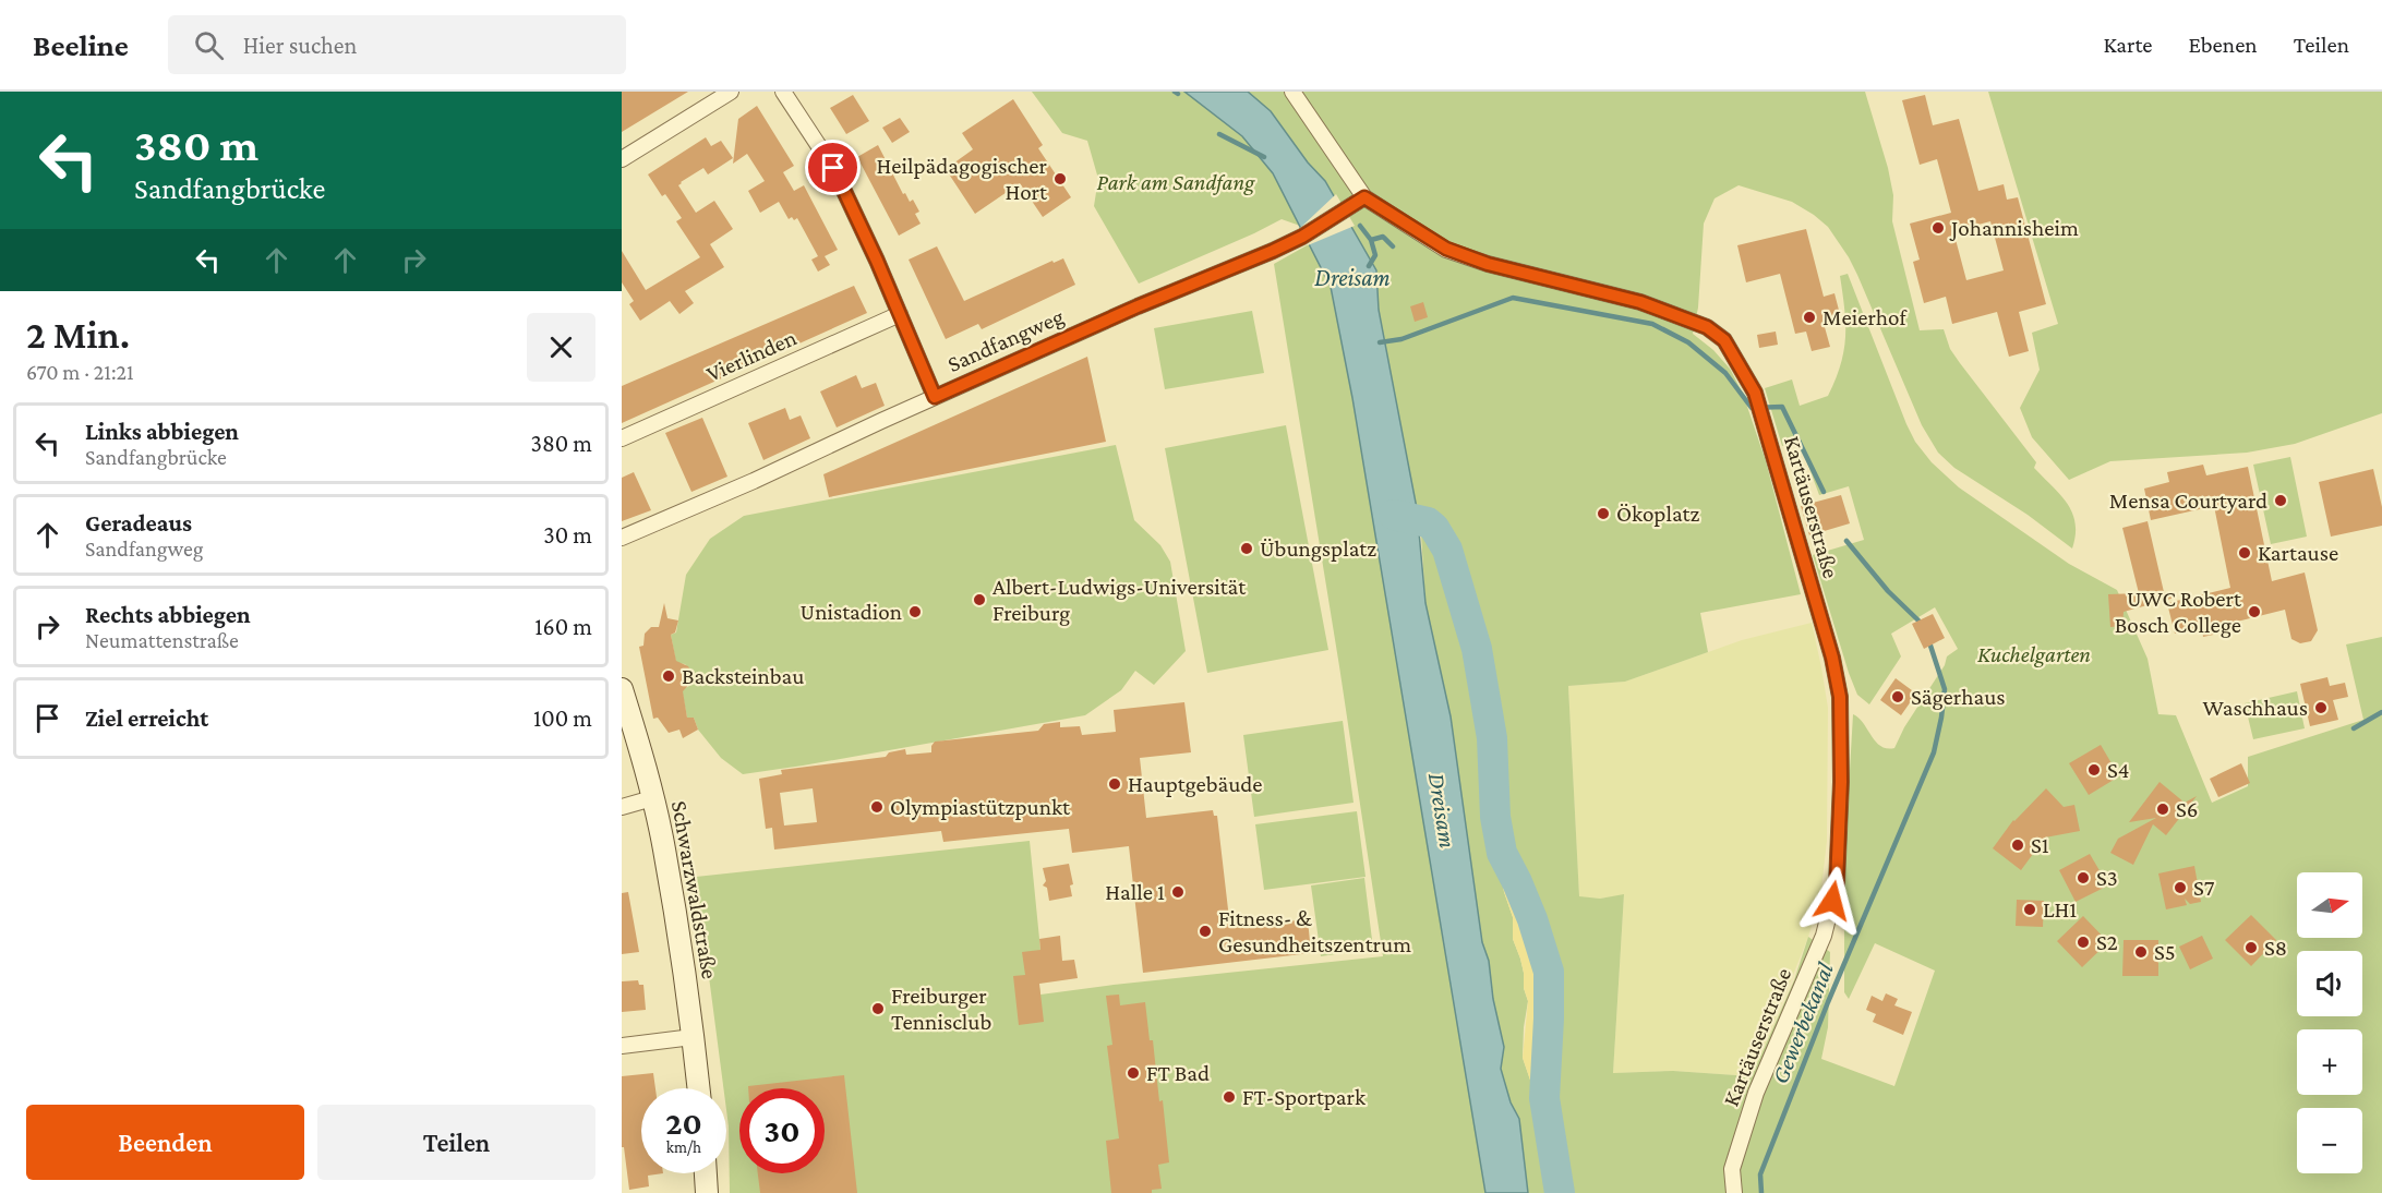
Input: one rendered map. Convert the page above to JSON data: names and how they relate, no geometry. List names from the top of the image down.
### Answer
{
  "streets": {
    "main road": ["Schwarzwaldstraße"],
    "street": ["Sandfangweg", "Vierlinden", "Kartäuserstraße"]
  },
  "crossings": [
    ["Sandfangweg", "Kartäuserstraße"]
  ],
  "water": ["Dreisam", "Gewerbekanal"],
  "parks": ["Park am Sandfang", "Kuchelgarten"],
  "places": [
    "Heilpädagogischer Hort",
    "Johannisheim",
    "Meierhof",
    "Mensa Courtyard",
    "Ökoplatz",
    "Übungsplatz",
    "Kartause",
    "Albert-Ludwigs-Universität Freiburg",
    "Unistadion",
    "UWC Robert Bosch College",
    "Backsteinbau",
    "Sägerhaus",
    "Waschhaus",
    "S4",
    "Hauptgebäude",
    "Olympiastützpunkt",
    "S6",
    "S1",
    "S3",
    "S7",
    "Halle 1",
    "LH1",
    "Fitness- & Gesundheitszentrum",
    "S2",
    "S8",
    "S5",
    "Freiburger Tennisclub",
    "FT Bad",
    "FT-Sportpark"
  ],
  "north": "right",
  "page": {
    "header": "Beeline",
    "search": "Hier suchen",
    "nav": ["Karte", "Ebenen", "Teilen"],
    "turn": ["380 m", "Sandfangbrücke"],
    "heading": ["2 Min.", "670 m · 21:21"],
    "list": [
      {
        "name": "Links abbiegen",
        "note": "Sandfangbrücke",
        "value": "380 m"
      },
      {
        "name": "Geradeaus",
        "note": "Sandfangweg",
        "value": "30 m"
      },
      {
        "name": "Rechts abbiegen",
        "note": "Neumattenstraße",
        "value": "160 m"
      },
      {
        "name": "Ziel erreicht",
        "value": "100 m"
      }
    ],
    "map_buttons": ["+", "−"],
    "speed": "20 km/h",
    "limit": "30",
    "buttons": ["Beenden", "Teilen"]
  }
}
